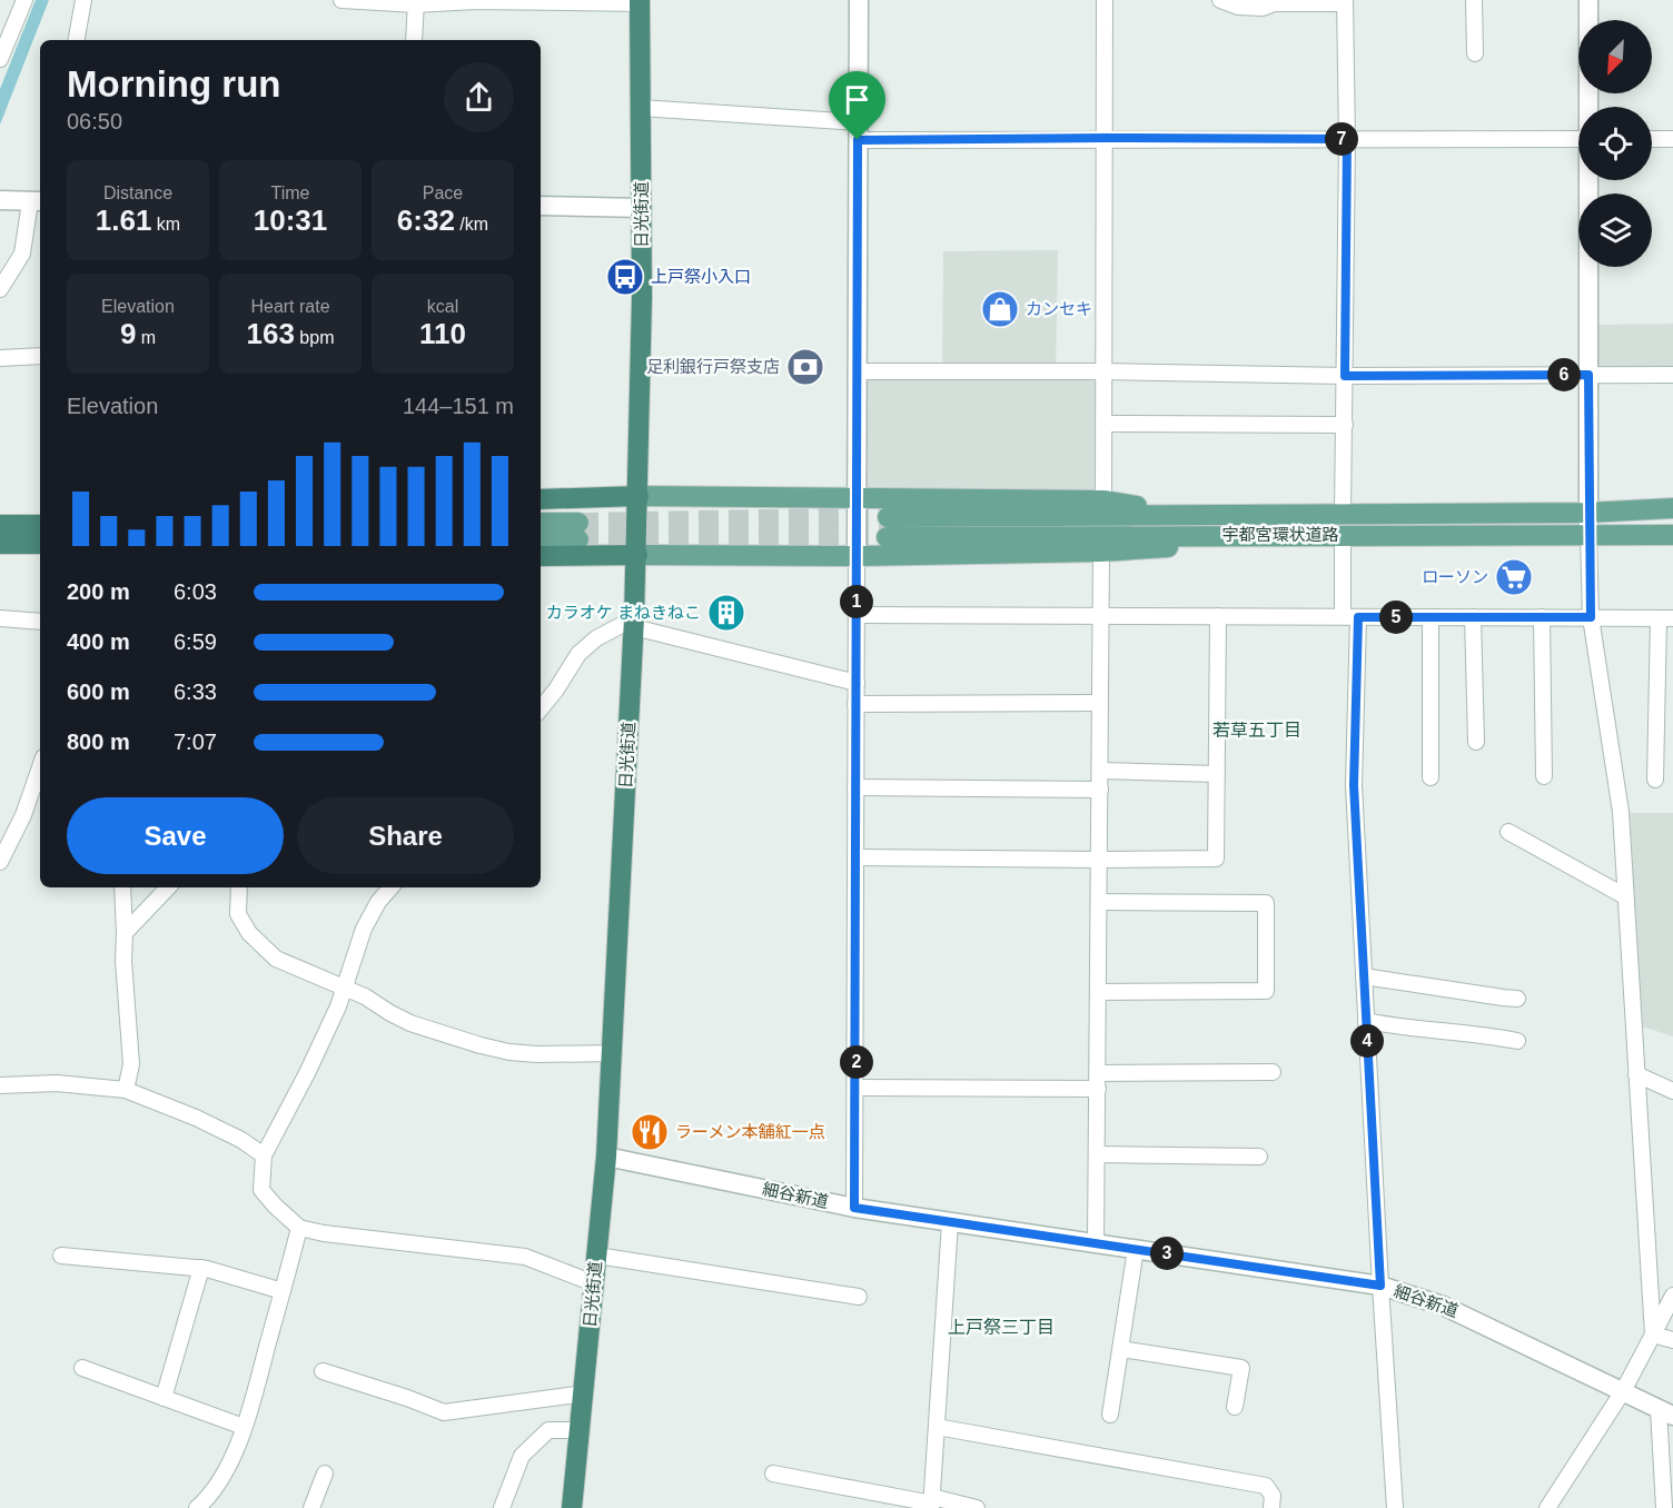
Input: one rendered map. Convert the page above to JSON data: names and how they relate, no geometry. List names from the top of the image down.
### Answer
{
  "streets": {
    "highway": ["日光街道"],
    "main road": ["宇都宮環状道路"],
    "street": ["細谷新道"]
  },
  "crossings": [
    ["日光街道", "細谷新道"]
  ],
  "districts": ["若草五丁目", "上戸祭三丁目"],
  "places": {
    "bus stop": ["上戸祭小入口"],
    "shop": ["カンセキ"],
    "bank": ["足利銀行戸祭支店"],
    "supermarket": ["ローソン"],
    "building": ["カラオケ まねきねこ"],
    "restaurant": ["ラーメン本舗紅一点"]
  },
  "north": "bottom left",
  "page": {
    "heading": ["Morning run", "06:50"],
    "pins": [
      "7",
      "6",
      "1",
      "5",
      "4",
      "2",
      "3"
    ],
    "stats": [
      ["Distance", "1.61 km"],
      ["Time", "10:31"],
      ["Pace", "6:32 /km"],
      ["Elevation", "9 m"],
      ["Heart rate", "163 bpm"],
      ["kcal", "110"]
    ],
    "chart": ["Elevation", "144–151 m"],
    "list": [
      {
        "name": "200 m",
        "note": "6:03"
      },
      {
        "name": "400 m",
        "note": "6:59"
      },
      {
        "name": "600 m",
        "note": "6:33"
      },
      {
        "name": "800 m",
        "note": "7:07"
      }
    ],
    "buttons": ["Save", "Share"]
  }
}
